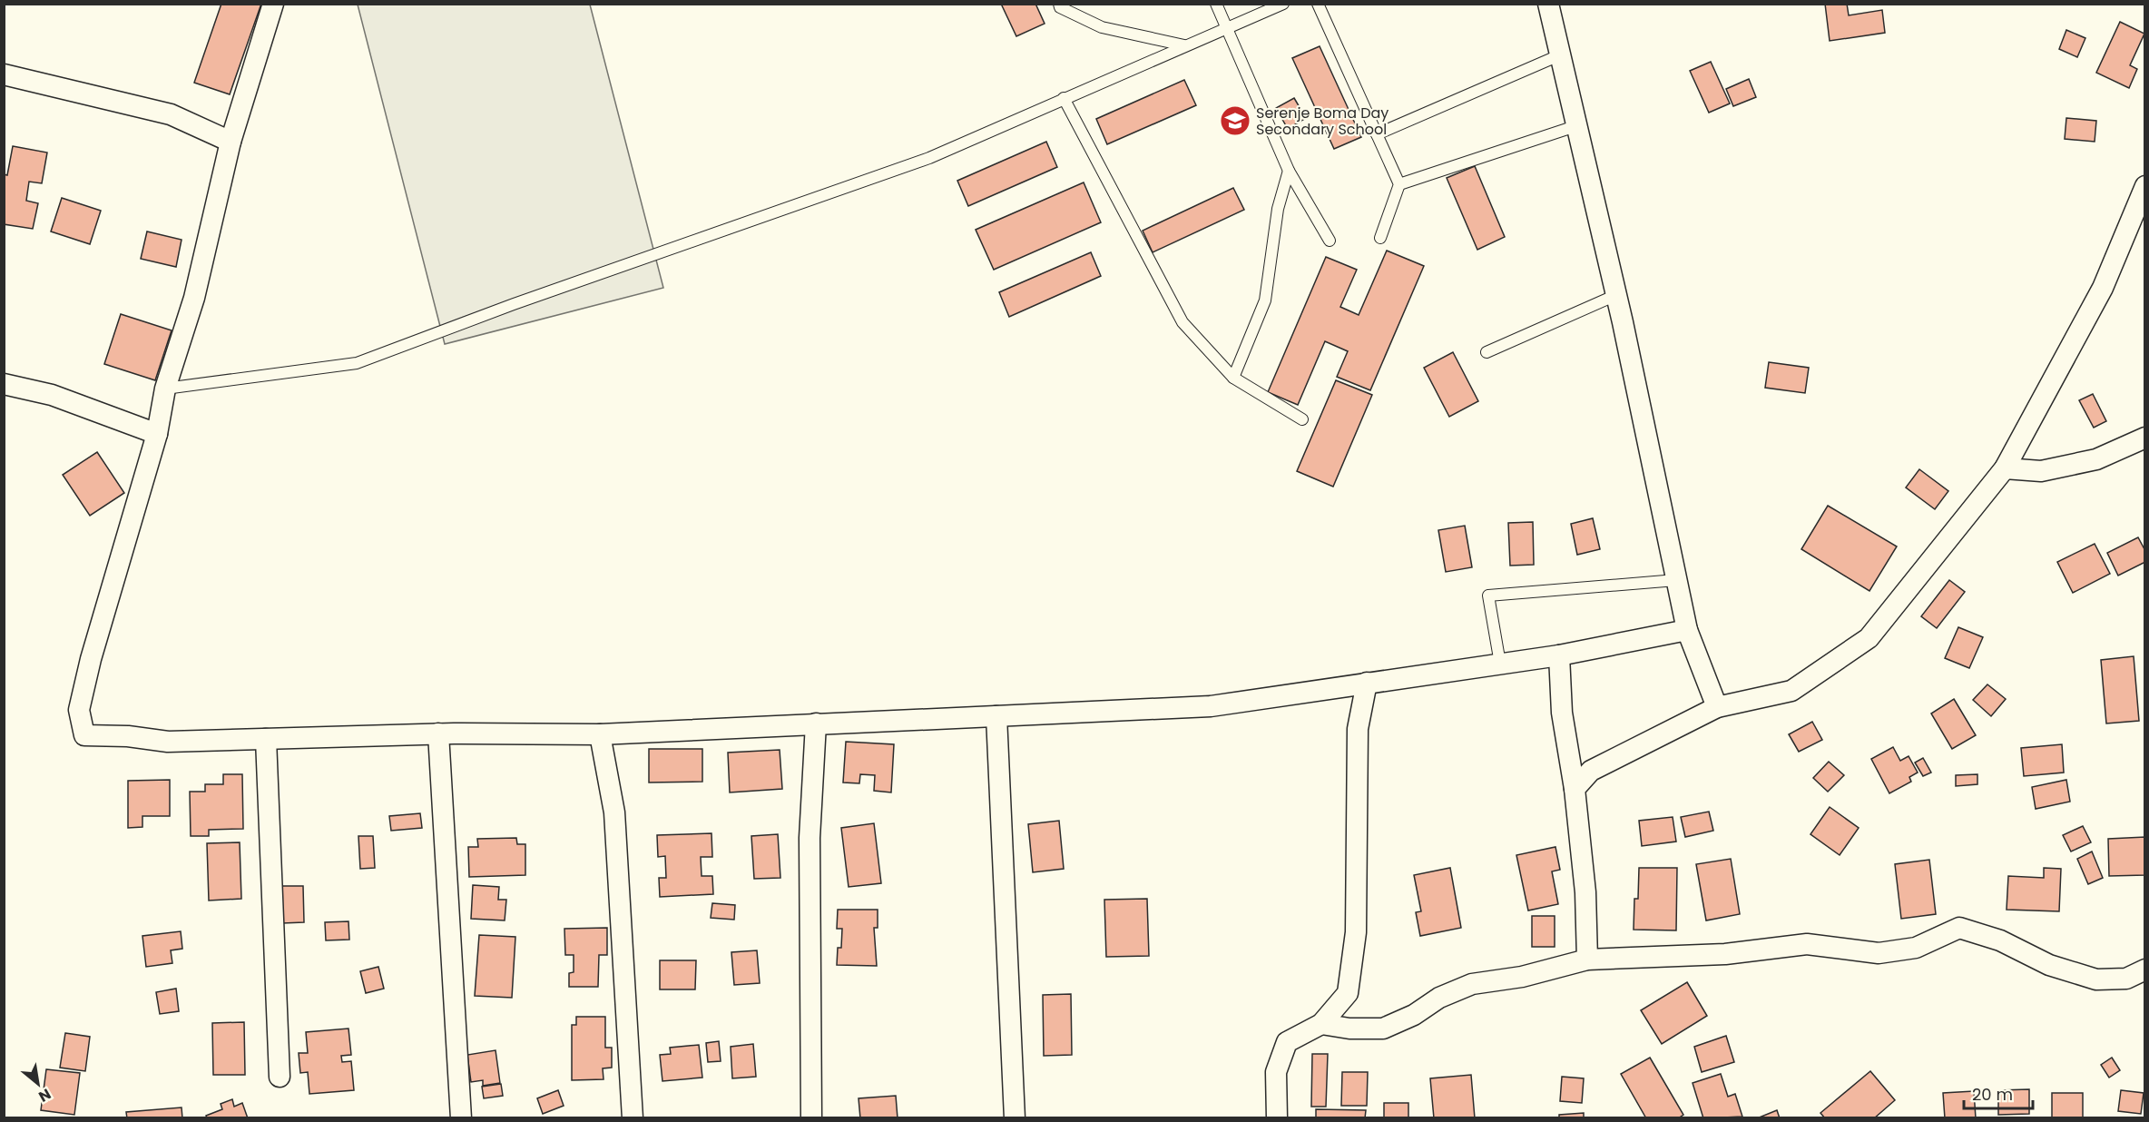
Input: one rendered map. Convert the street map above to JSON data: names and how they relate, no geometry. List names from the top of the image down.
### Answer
{
  "places": {
    "school or university": ["Serenje Boma Day Secondary School"]
  },
  "scale_bar": "20 m",
  "north": "bottom right"
}
